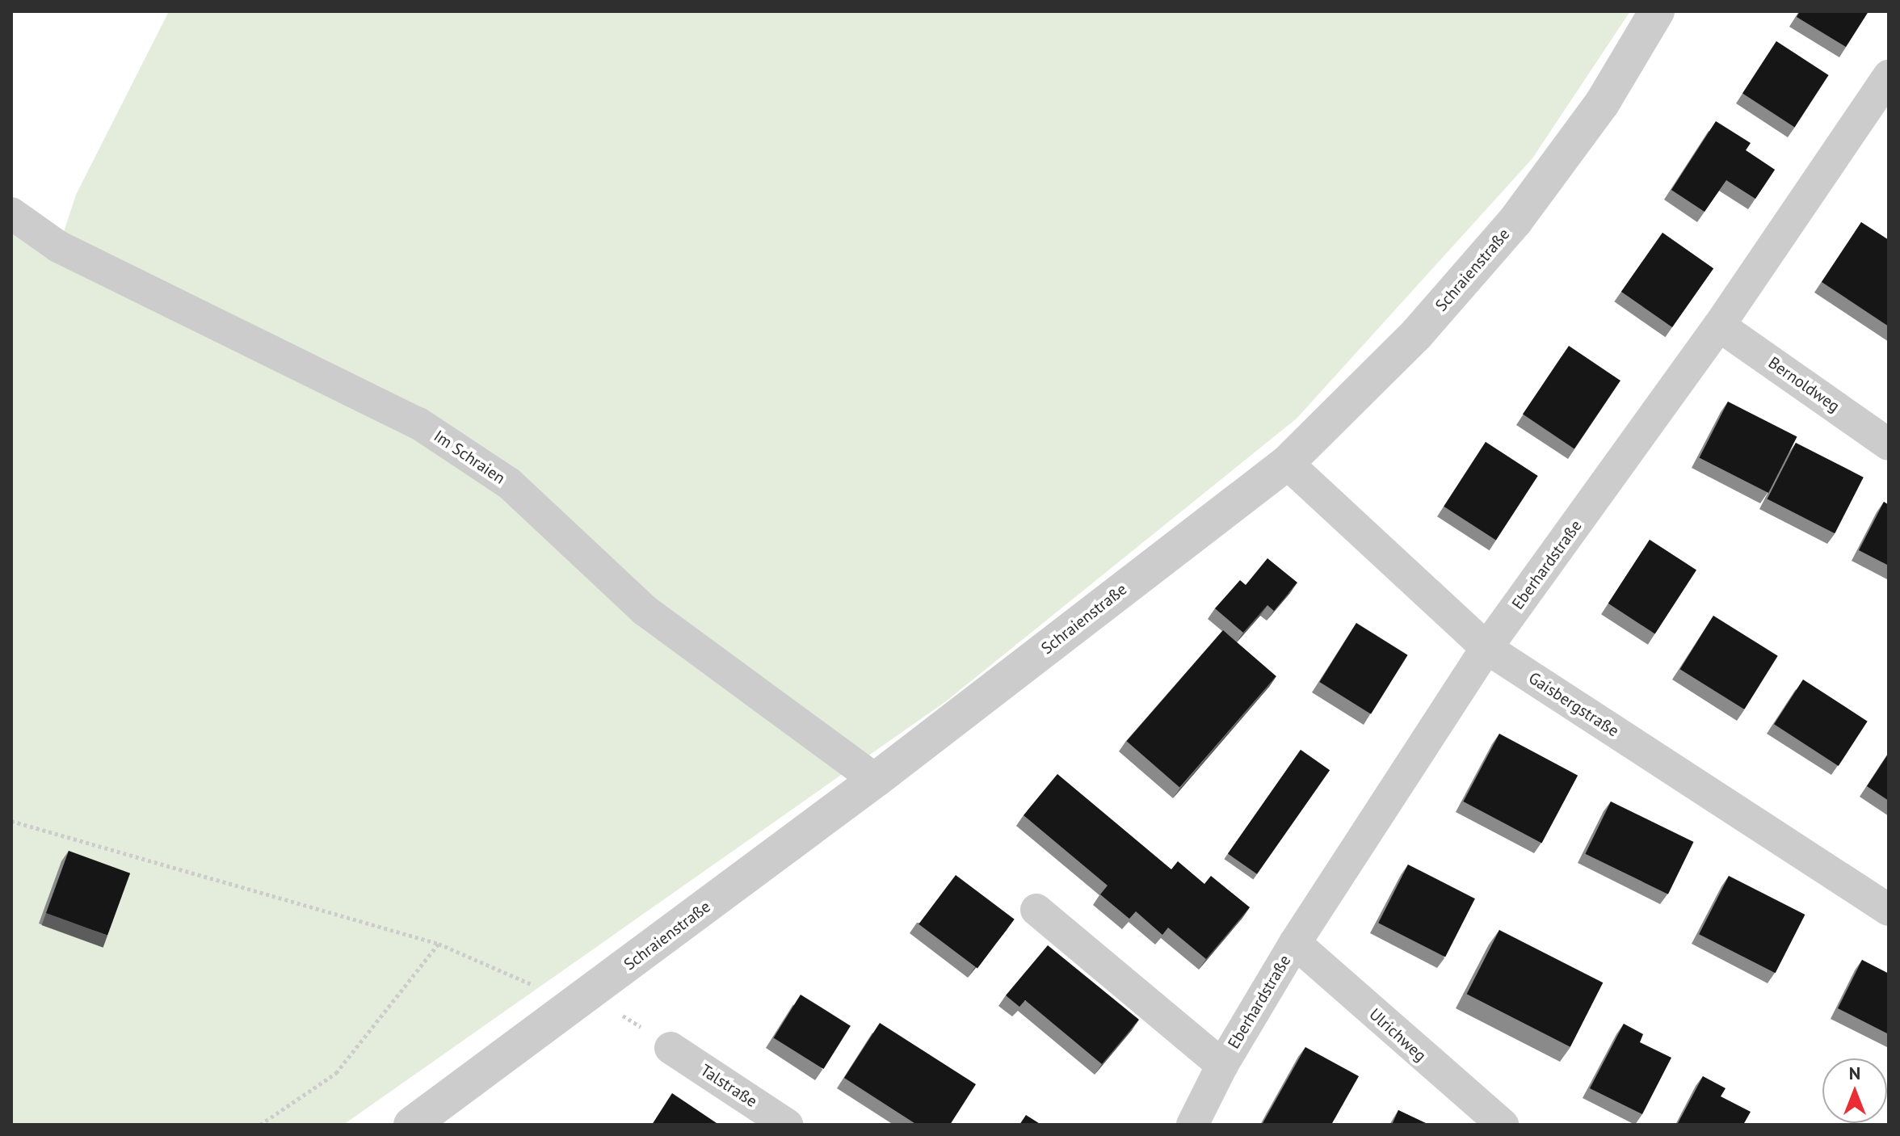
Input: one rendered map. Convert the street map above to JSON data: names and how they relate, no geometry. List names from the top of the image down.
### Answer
{
  "streets": {
    "street": [
      "Schraienstraße",
      "Bernoldweg",
      "Im Schraien",
      "Eberhardstraße",
      "Gaisbergstraße",
      "Ulrichweg",
      "Talstraße"
    ]
  },
  "crossings": [
    ["Schraienstraße", "Im Schraien"],
    ["Schraienstraße", "Gaisbergstraße"],
    ["Bernoldweg", "Eberhardstraße"],
    ["Eberhardstraße", "Gaisbergstraße"],
    ["Eberhardstraße", "Ulrichweg"]
  ],
  "north": "top"
}
